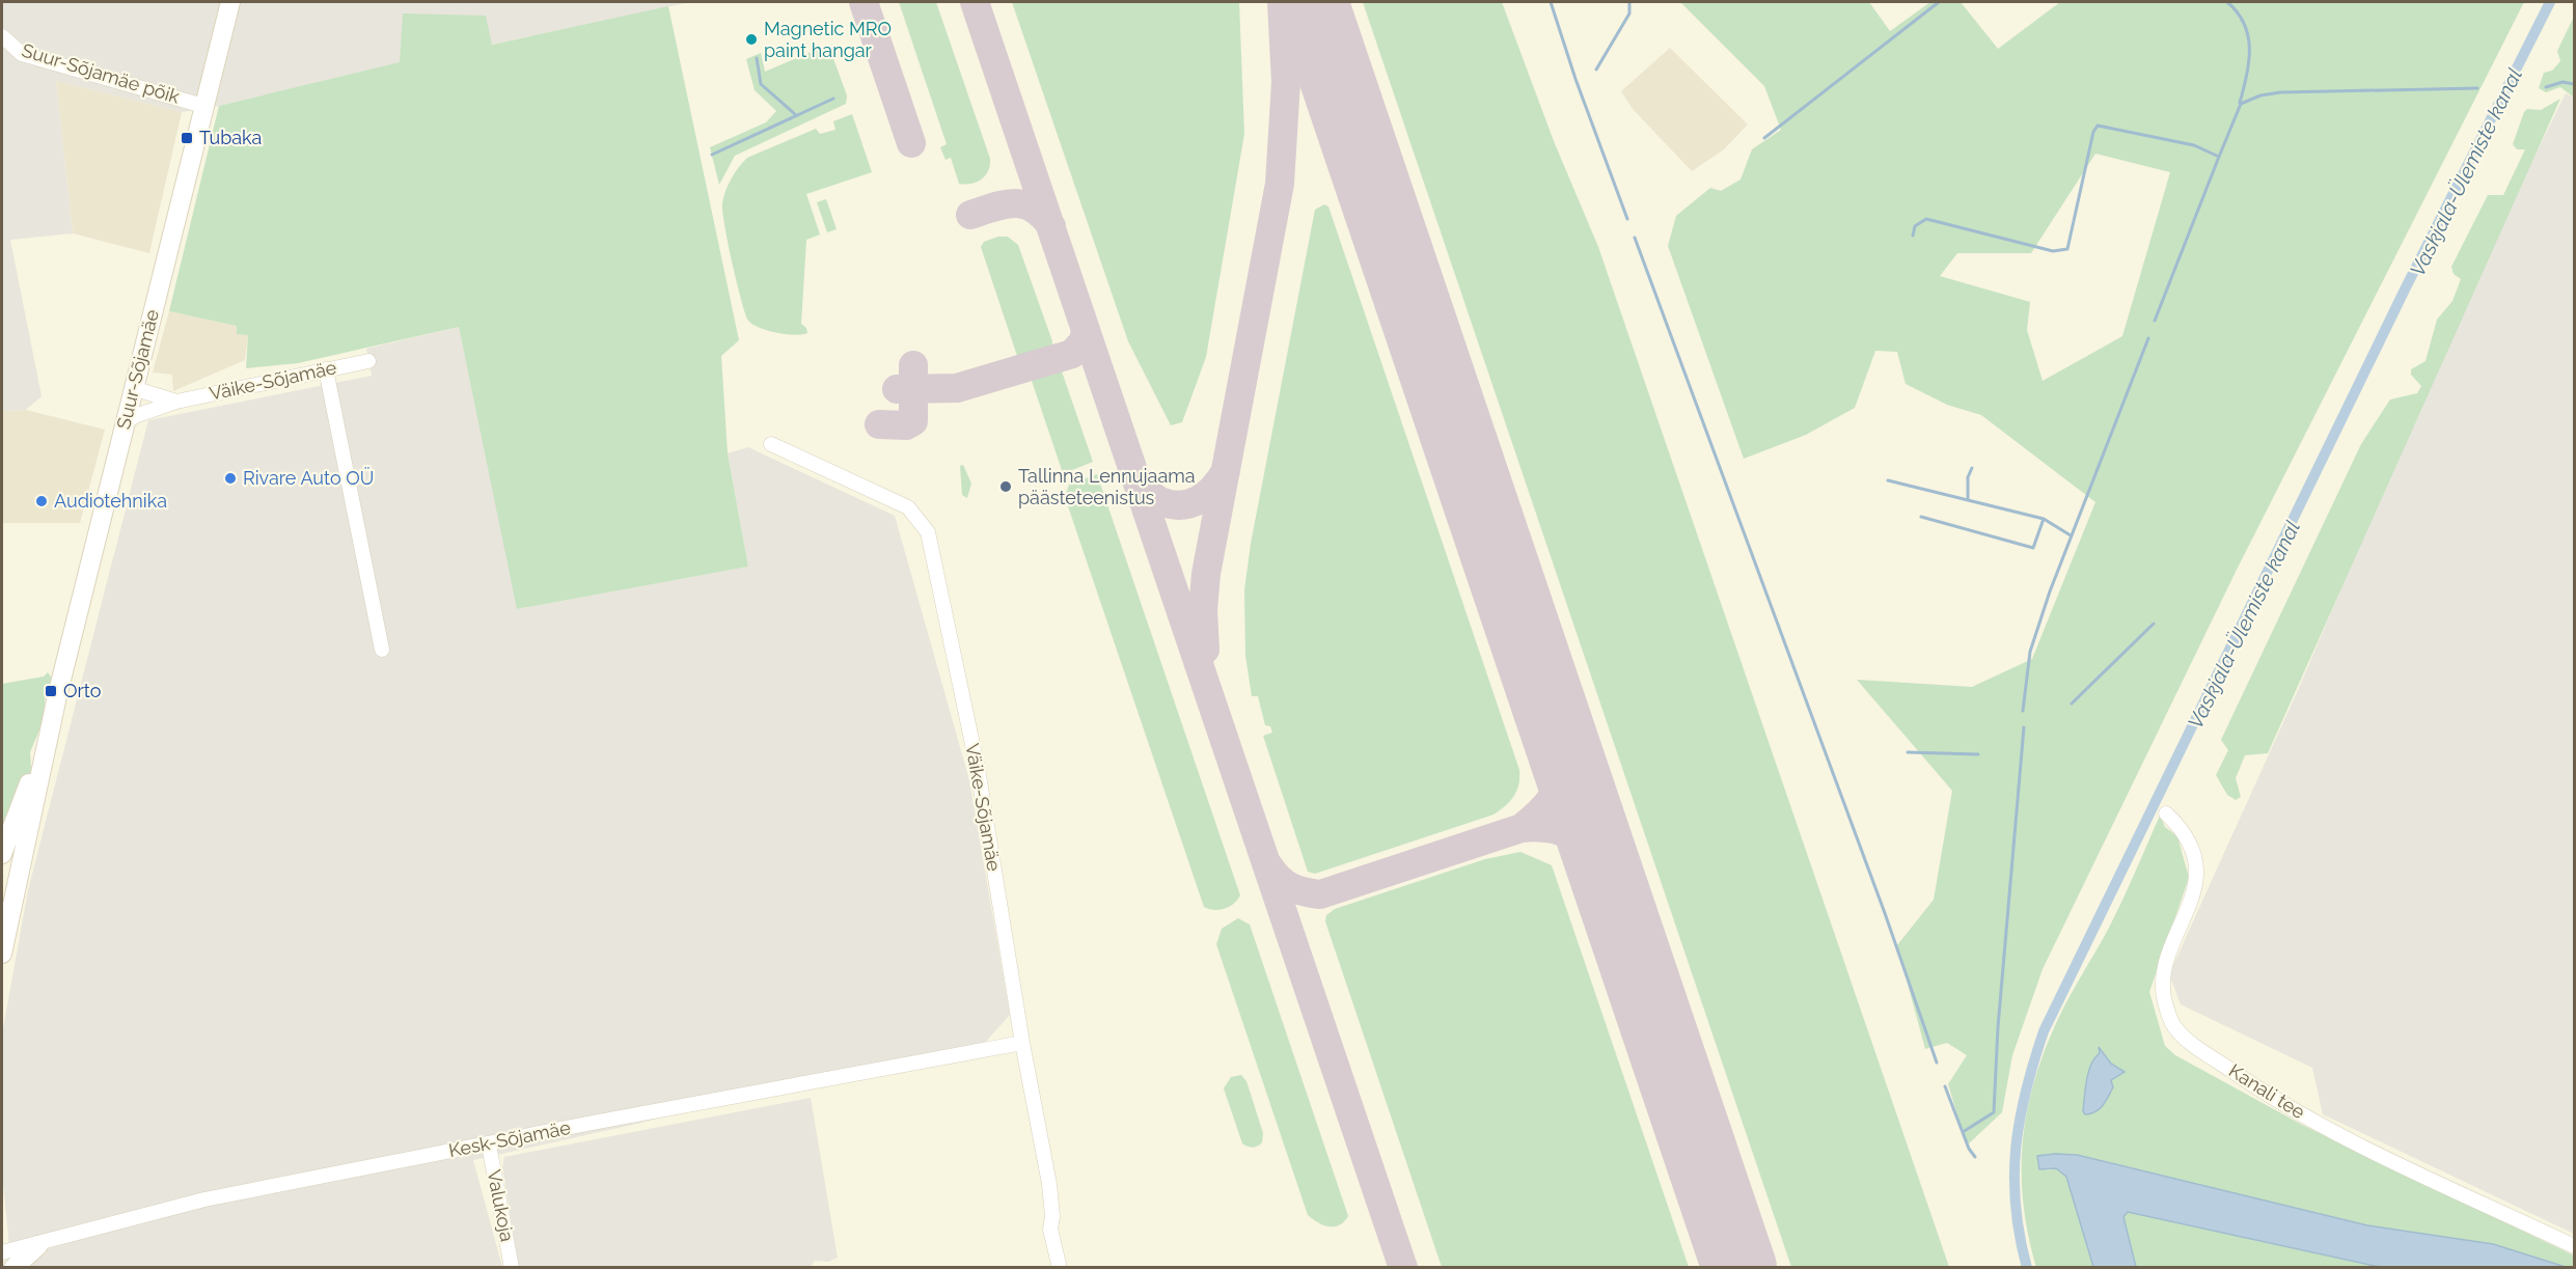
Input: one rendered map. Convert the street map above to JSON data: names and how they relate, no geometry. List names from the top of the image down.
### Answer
{
  "streets": {
    "main road": ["Suur-Sõjamäe"],
    "street": [
      "Suur-Sõjamäe põik",
      "Väike-Sõjamäe",
      "Kanali tee",
      "Kesk-Sõjamäe",
      "Valukoja"
    ]
  },
  "crossings": [
    ["Suur-Sõjamäe põik", "Suur-Sõjamäe"],
    ["Suur-Sõjamäe", "Väike-Sõjamäe"],
    ["Väike-Sõjamäe", "Kesk-Sõjamäe"],
    ["Kesk-Sõjamäe", "Valukoja"]
  ],
  "water": ["Vaskjala-Ülemiste kanal"],
  "places": {
    "other": [
      "Magnetic MRO paint hangar",
      "Rivare Auto OÜ",
      "Tallinna Lennujaama päästeteenistus",
      "Audiotehnika"
    ],
    "transit": ["Tubaka", "Orto"]
  }
}
